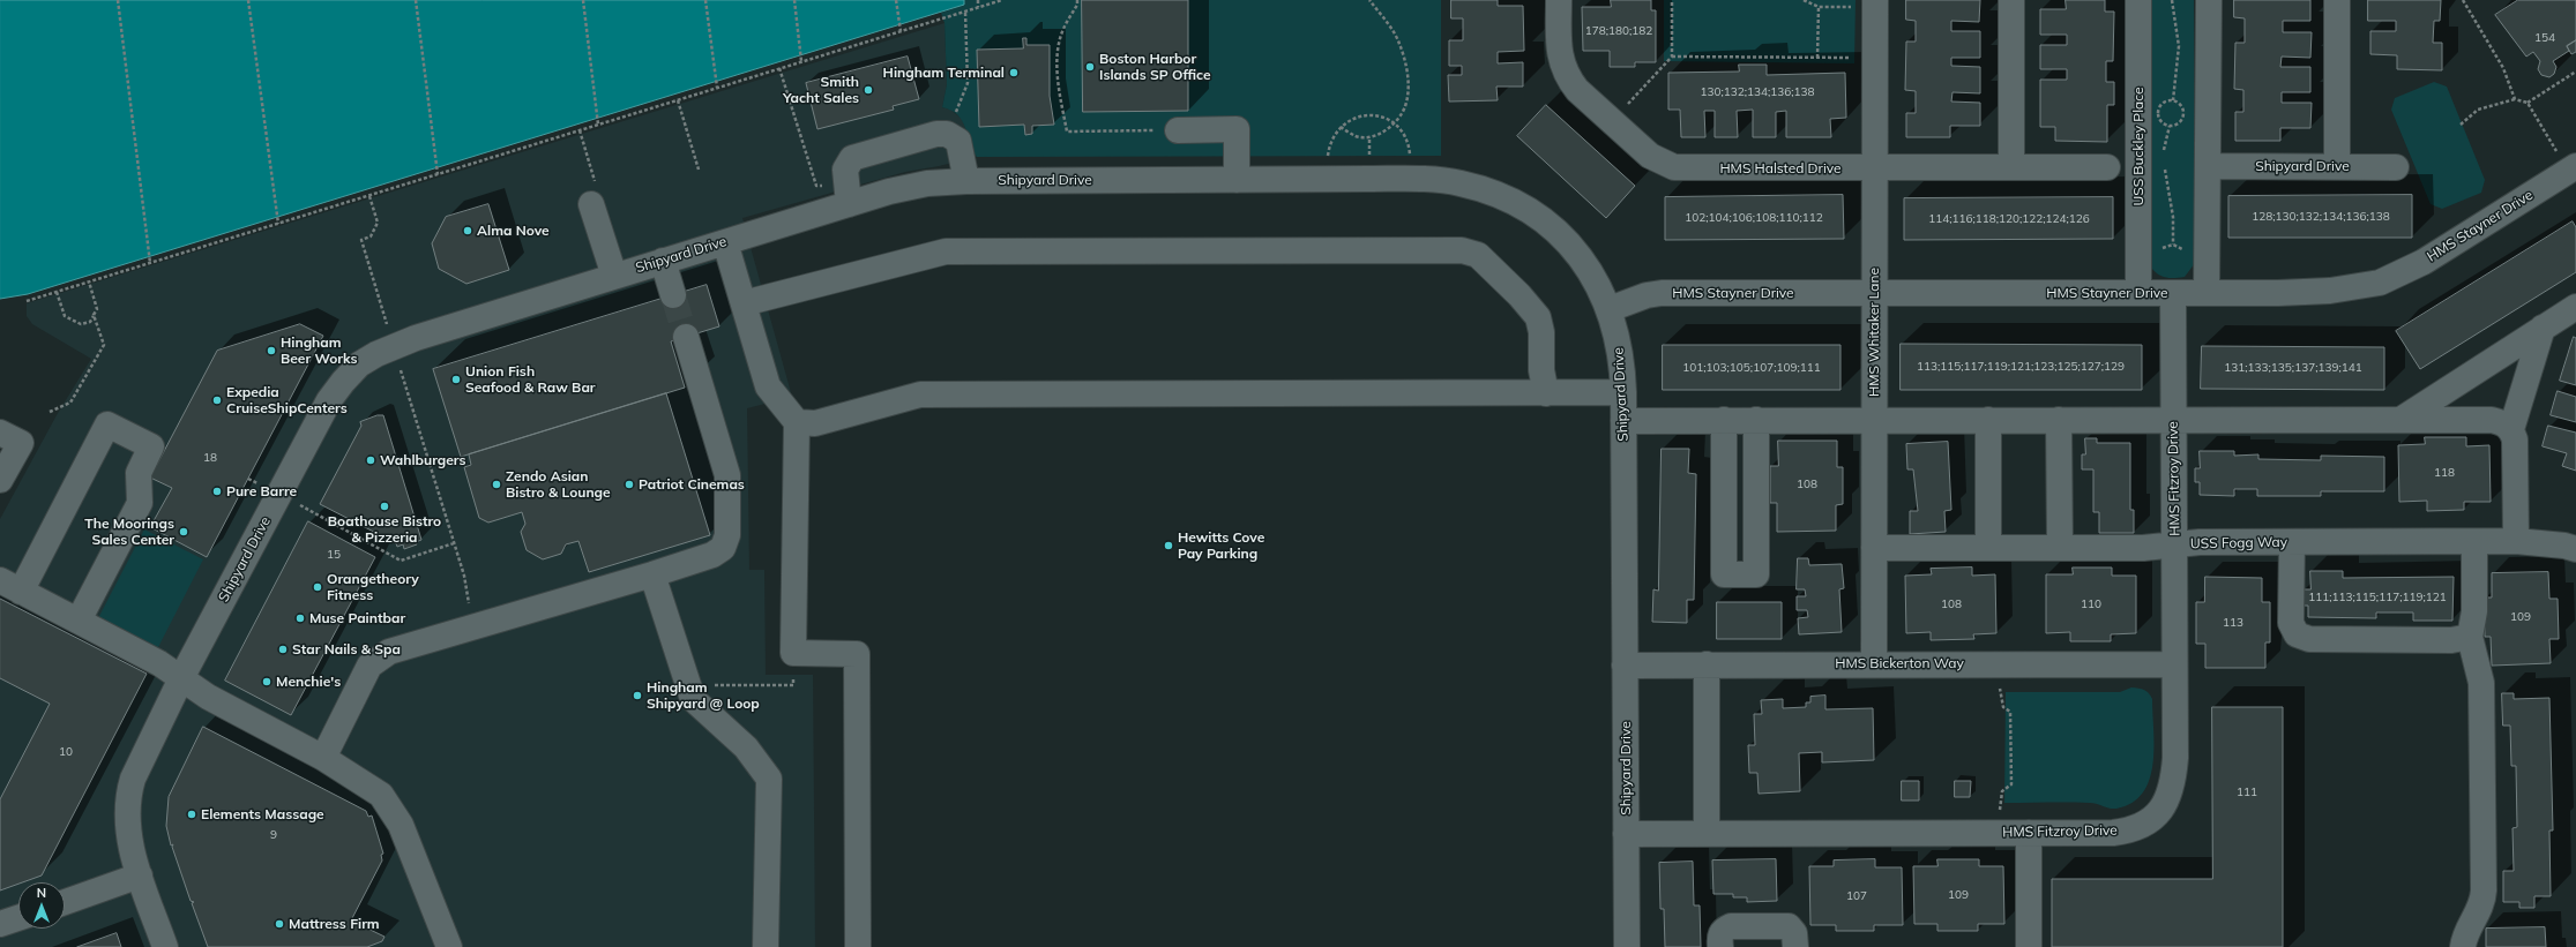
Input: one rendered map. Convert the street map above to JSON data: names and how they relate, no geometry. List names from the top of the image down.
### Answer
{
  "streets": {
    "street": [
      "USS Buckley Place",
      "Shipyard Drive",
      "HMS Halsted Drive",
      "HMS Stayner Drive",
      "HMS Whitaker Lane",
      "HMS Fitzroy Drive",
      "USS Fogg Way",
      "HMS Bickerton Way"
    ]
  },
  "crossings": [
    ["USS Buckley Place", "HMS Stayner Drive"],
    ["Shipyard Drive", "HMS Stayner Drive"],
    ["Shipyard Drive", "HMS Fitzroy Drive"],
    ["Shipyard Drive", "HMS Bickerton Way"],
    ["HMS Halsted Drive", "HMS Whitaker Lane"],
    ["HMS Stayner Drive", "HMS Whitaker Lane"],
    ["HMS Stayner Drive", "HMS Fitzroy Drive"],
    ["HMS Whitaker Lane", "USS Fogg Way"],
    ["HMS Whitaker Lane", "HMS Bickerton Way"],
    ["HMS Fitzroy Drive", "USS Fogg Way"],
    ["HMS Fitzroy Drive", "HMS Bickerton Way"]
  ],
  "places": [
    "Boston Harbor Islands SP Office",
    "Hingham Terminal",
    "Smith Yacht Sales",
    "Alma Nove",
    "Hingham Beer Works",
    "Union Fish Seafood & Raw Bar",
    "Expedia CruiseShipCenters",
    "Wahlburgers",
    "Zendo Asian Bistro & Lounge",
    "Patriot Cinemas",
    "Pure Barre",
    "Boathouse Bistro & Pizzeria",
    "The Moorings Sales Center",
    "Hewitts Cove Pay Parking",
    "Orangetheory Fitness",
    "Muse Paintbar",
    "Star Nails & Spa",
    "Menchie's",
    "Hingham Shipyard @ Loop",
    "Elements Massage",
    "Mattress Firm"
  ],
  "house_numbers": [
    "178;180;182",
    "154",
    "130;132;134;136;138",
    "128;130;132;134;136;138",
    "102;104;106;108;110;112",
    "114;116;118;120;122;124;126",
    "113;115;117;119;121;123;125;127;129",
    "101;103;105;107;109;111",
    "131;133;135;137;139;141",
    "18",
    "118",
    "108",
    "15",
    "111;113;115;117;119;121",
    "108",
    "110",
    "109",
    "113",
    "10",
    "111",
    "9",
    "109",
    "107"
  ],
  "north": "top"
}
